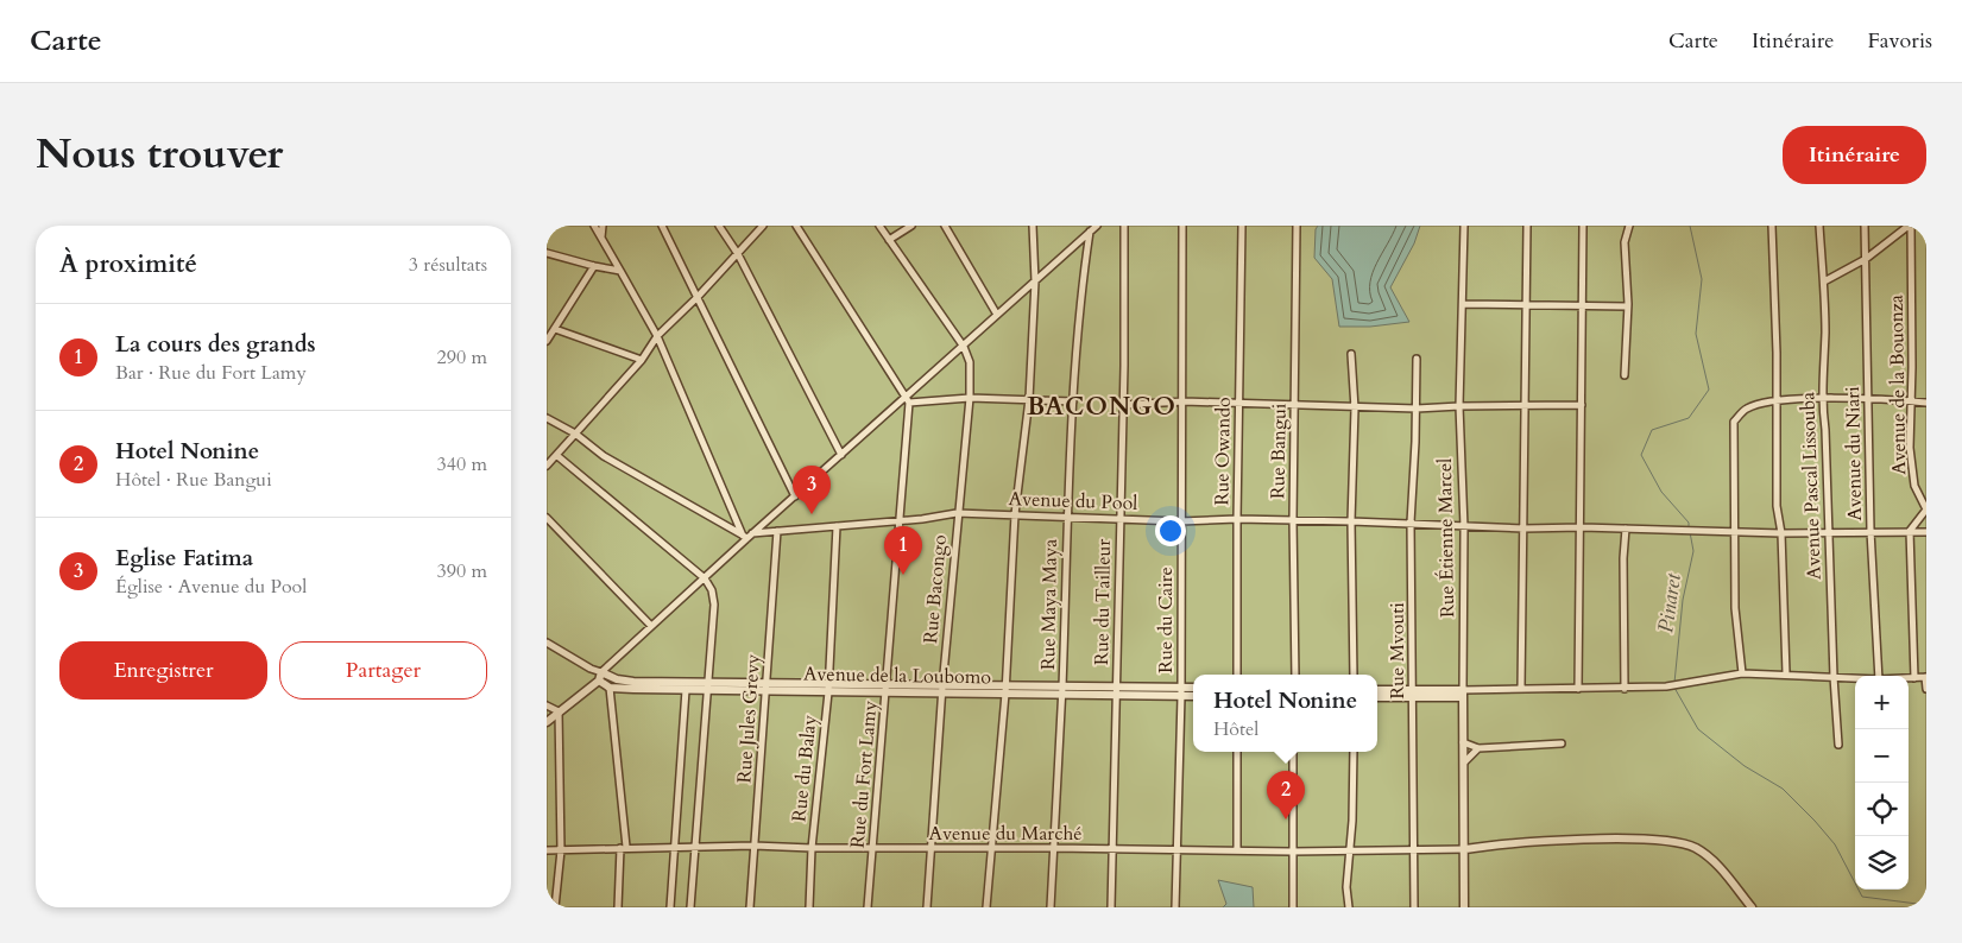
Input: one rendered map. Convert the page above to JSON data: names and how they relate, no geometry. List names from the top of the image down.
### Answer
{
  "streets": {
    "street": [
      "Avenue de la Bouonza",
      "Rue Owando",
      "Rue Bangui",
      "Avenue du Niari",
      "Avenue Pascal Lissouba",
      "Avenue du Pool",
      "Rue Étienne Marcel",
      "Rue Bacongo",
      "Rue du Tailleur",
      "Rue Maya Maya",
      "Rue du Caire",
      "Rue Mvouti",
      "Avenue de la Loubomo",
      "Rue Jules Grevy",
      "Rue du Balay",
      "Rue du Fort Lamy",
      "Avenue du Marché"
    ]
  },
  "crossings": [
    ["Avenue de la Bouonza", "Avenue du Pool"],
    ["Rue Owando", "Avenue du Pool"],
    ["Rue Bangui", "Avenue du Pool"],
    ["Avenue du Niari", "Avenue du Pool"],
    ["Avenue Pascal Lissouba", "Avenue du Pool"],
    ["Avenue du Pool", "Rue Étienne Marcel"],
    ["Avenue du Pool", "Rue Bacongo"],
    ["Avenue du Pool", "Rue du Tailleur"],
    ["Avenue du Pool", "Rue Maya Maya"],
    ["Avenue du Pool", "Rue du Caire"],
    ["Avenue du Pool", "Rue Mvouti"],
    ["Avenue du Pool", "Rue Jules Grevy"],
    ["Avenue du Pool", "Rue du Balay"],
    ["Avenue du Pool", "Rue du Fort Lamy"],
    ["Rue Étienne Marcel", "Avenue du Marché"],
    ["Rue Bacongo", "Avenue de la Loubomo"],
    ["Rue Bacongo", "Avenue du Marché"],
    ["Rue du Tailleur", "Avenue de la Loubomo"],
    ["Rue du Tailleur", "Avenue du Marché"],
    ["Rue Maya Maya", "Avenue de la Loubomo"],
    ["Rue Maya Maya", "Avenue du Marché"],
    ["Rue du Caire", "Avenue de la Loubomo"],
    ["Rue du Caire", "Avenue du Marché"],
    ["Rue Mvouti", "Avenue du Marché"],
    ["Avenue de la Loubomo", "Rue Jules Grevy"],
    ["Avenue de la Loubomo", "Rue du Balay"],
    ["Avenue de la Loubomo", "Rue du Fort Lamy"],
    ["Rue Jules Grevy", "Avenue du Marché"],
    ["Rue du Balay", "Avenue du Marché"],
    ["Rue du Fort Lamy", "Avenue du Marché"]
  ],
  "districts": ["BACONGO"],
  "water": ["Pinaret"],
  "page": {
    "header": "Carte",
    "nav": ["Carte", "Itinéraire", "Favoris"],
    "title": "Nous trouver",
    "buttons": [
      "Itinéraire",
      ["Enregistrer", "Partager"]
    ],
    "heading": ["À proximité", "3 résultats"],
    "list": [
      {
        "mark": "1",
        "name": "La cours des grands",
        "note": "Bar · Rue du Fort Lamy",
        "value": "290 m"
      },
      {
        "mark": "2",
        "name": "Hotel Nonine",
        "note": "Hôtel · Rue Bangui",
        "value": "340 m"
      },
      {
        "mark": "3",
        "name": "Eglise Fatima",
        "note": "Église · Avenue du Pool",
        "value": "390 m"
      }
    ],
    "pins": ["3", "1", "2"],
    "popup": ["Hotel Nonine", "Hôtel"],
    "map_buttons": ["+", "−"]
  }
}
